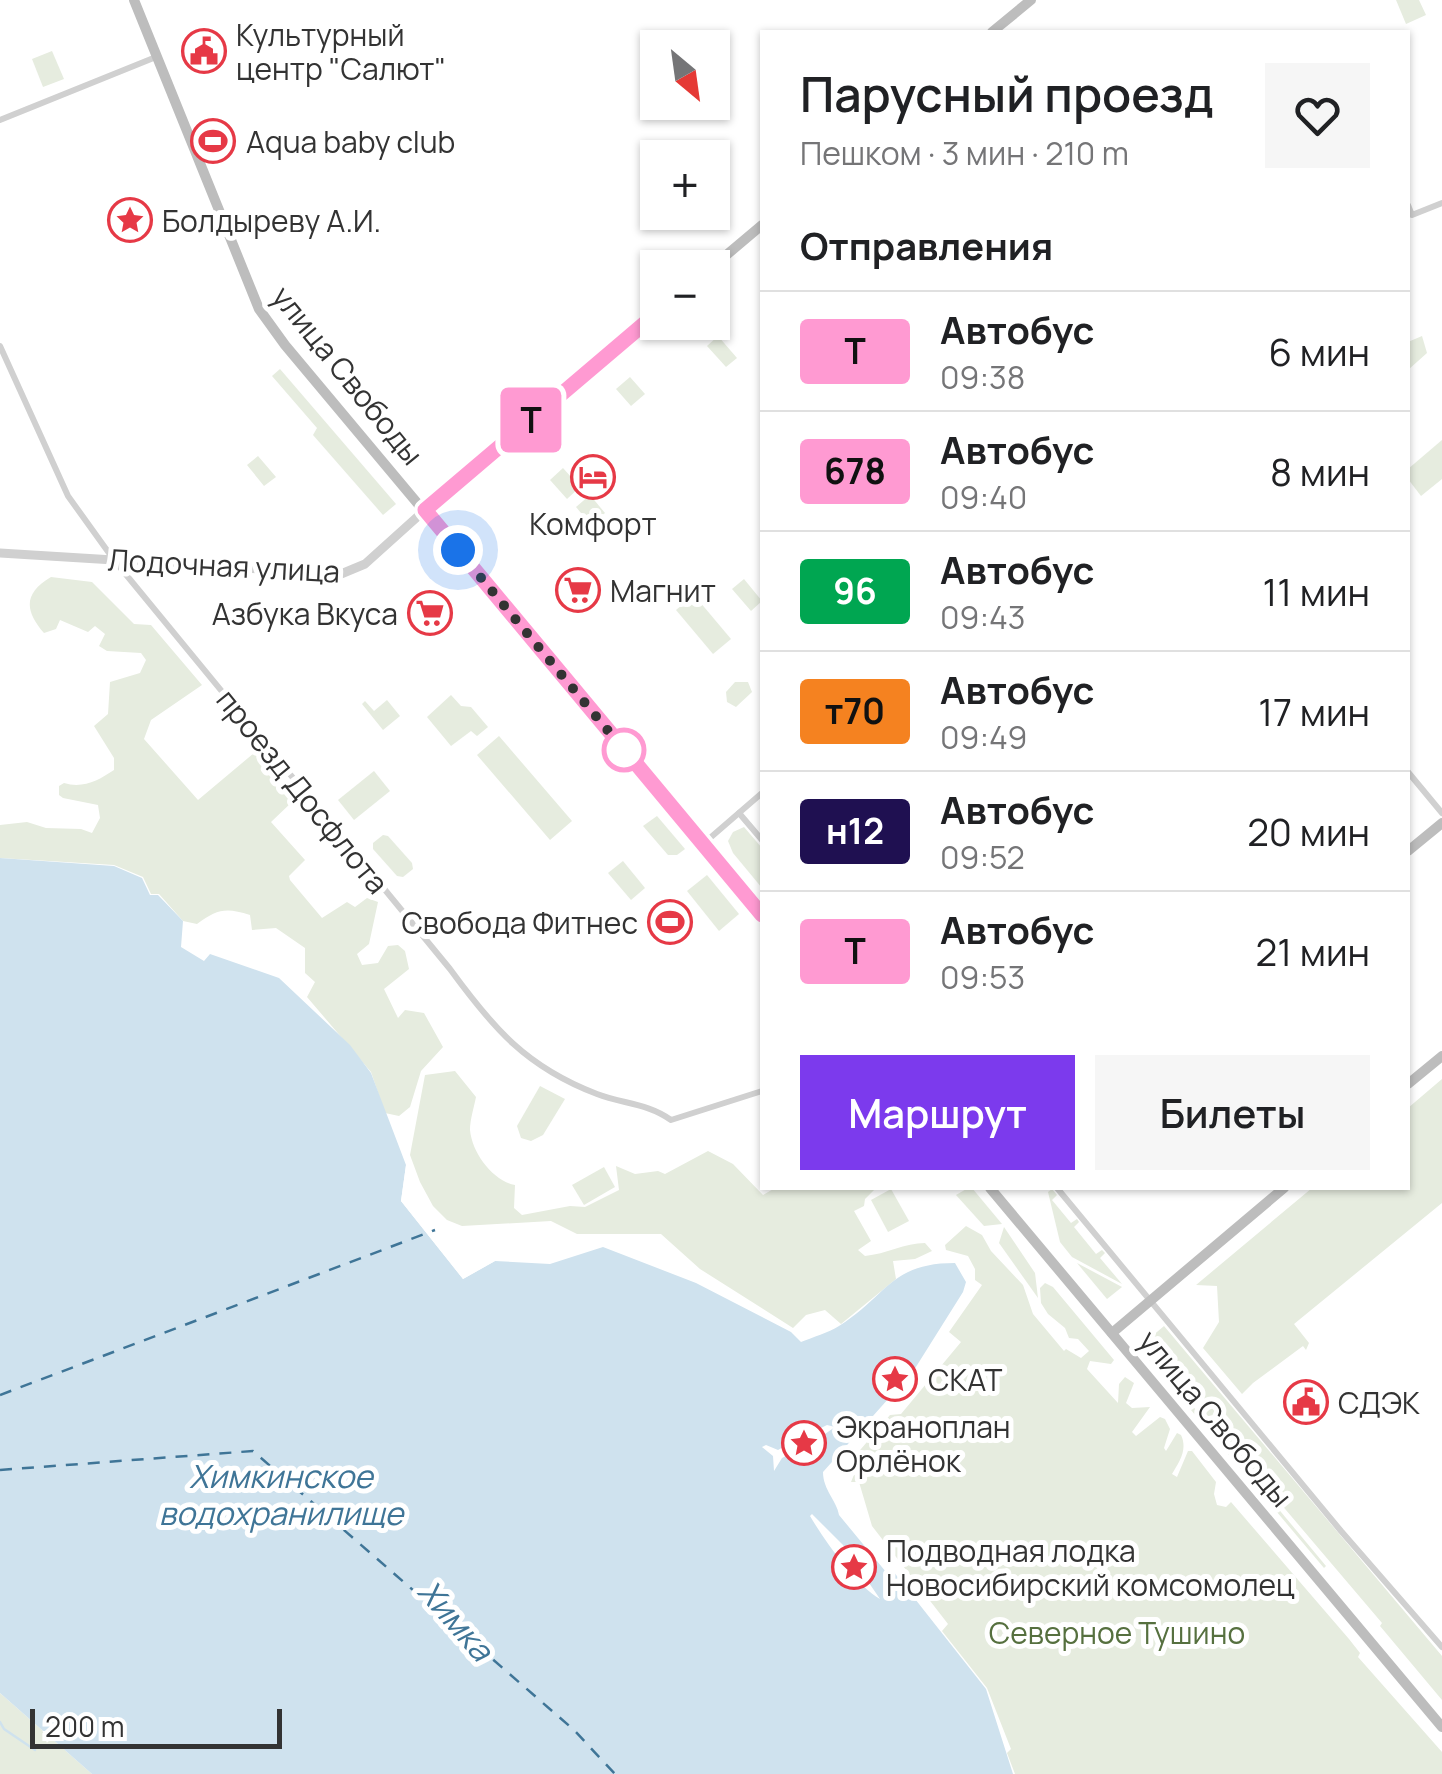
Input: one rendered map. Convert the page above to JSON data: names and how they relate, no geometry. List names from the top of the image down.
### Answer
{
  "streets": {
    "main road": ["улица Свободы"],
    "street": ["Лодочная улица", "проезд Досфлота"]
  },
  "crossings": [
    ["улица Свободы", "Лодочная улица"],
    ["Лодочная улица", "проезд Досфлота"]
  ],
  "water": ["Химкинское водохранилище", "Химка"],
  "parks": ["Северное Тушино"],
  "places": {
    "public building": ["Культурный центр \"Салют\"", "СДЭК"],
    "sports": ["Aqua baby club", "Свобода Фитнес"],
    "place": [
      "Болдыреву А.И.",
      "СКАТ",
      "Экраноплан Орлёнок",
      "Подводная лодка Новосибирский комсомолец"
    ],
    "hotel": ["Комфорт"],
    "supermarket": ["Магнит", "Азбука Вкуса"]
  },
  "lines": ["bus line Т"],
  "scale_bar": "200 m",
  "north": "bottom right",
  "page": {
    "on_map": "Т",
    "map_buttons": ["+", "−"],
    "heading": [
      ["Парусный проезд", "Пешком · 3 мин · 210 m"],
      "Отправления"
    ],
    "list": [
      {
        "mark": "Т",
        "name": "Автобус",
        "note": "09:38",
        "value": "6 мин"
      },
      {
        "mark": "678",
        "name": "Автобус",
        "note": "09:40",
        "value": "8 мин"
      },
      {
        "mark": "96",
        "name": "Автобус",
        "note": "09:43",
        "value": "11 мин"
      },
      {
        "mark": "т70",
        "name": "Автобус",
        "note": "09:49",
        "value": "17 мин"
      },
      {
        "mark": "н12",
        "name": "Автобус",
        "note": "09:52",
        "value": "20 мин"
      },
      {
        "mark": "Т",
        "name": "Автобус",
        "note": "09:53",
        "value": "21 мин"
      }
    ],
    "buttons": ["Маршрут", "Билеты"],
    "scale": "200 m"
  }
}
